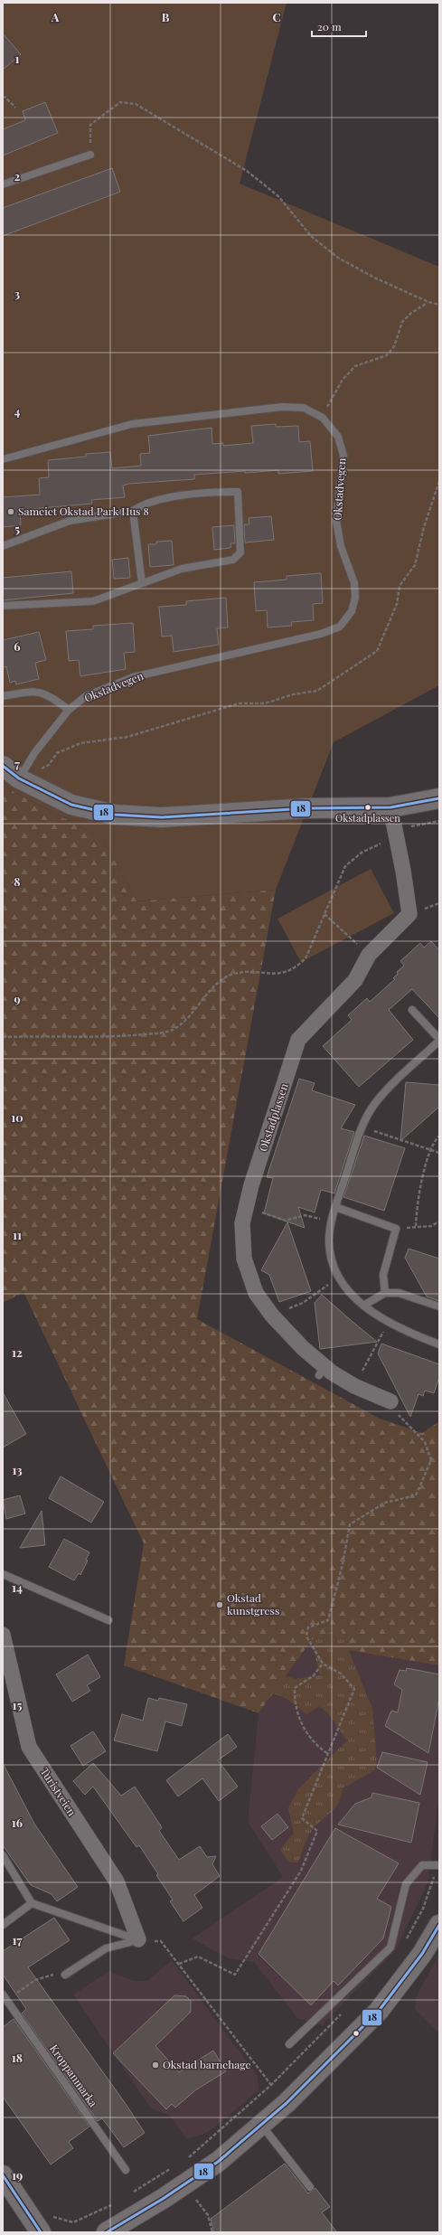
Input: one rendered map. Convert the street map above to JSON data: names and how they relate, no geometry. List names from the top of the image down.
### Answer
{
  "streets": {
    "street": ["Okstadplassen", "Turistveien"],
    "lane": ["Okstadvegen", "Kroppanmarka"]
  },
  "places": [
    "Sameiet Okstad Park Hus 8",
    "Okstadplassen",
    "Okstad kunstgress",
    "Okstad barnehage"
  ],
  "lines": ["transit line 18"],
  "scale_bar": "20 m",
  "grid": {
    "columns": ["A", "B", "C"],
    "rows": [
      "1",
      "2",
      "3",
      "4",
      "5",
      "6",
      "7",
      "8",
      "9",
      "10",
      "11",
      "12",
      "13",
      "14",
      "15",
      "16",
      "17",
      "18",
      "19"
    ]
  }
}
